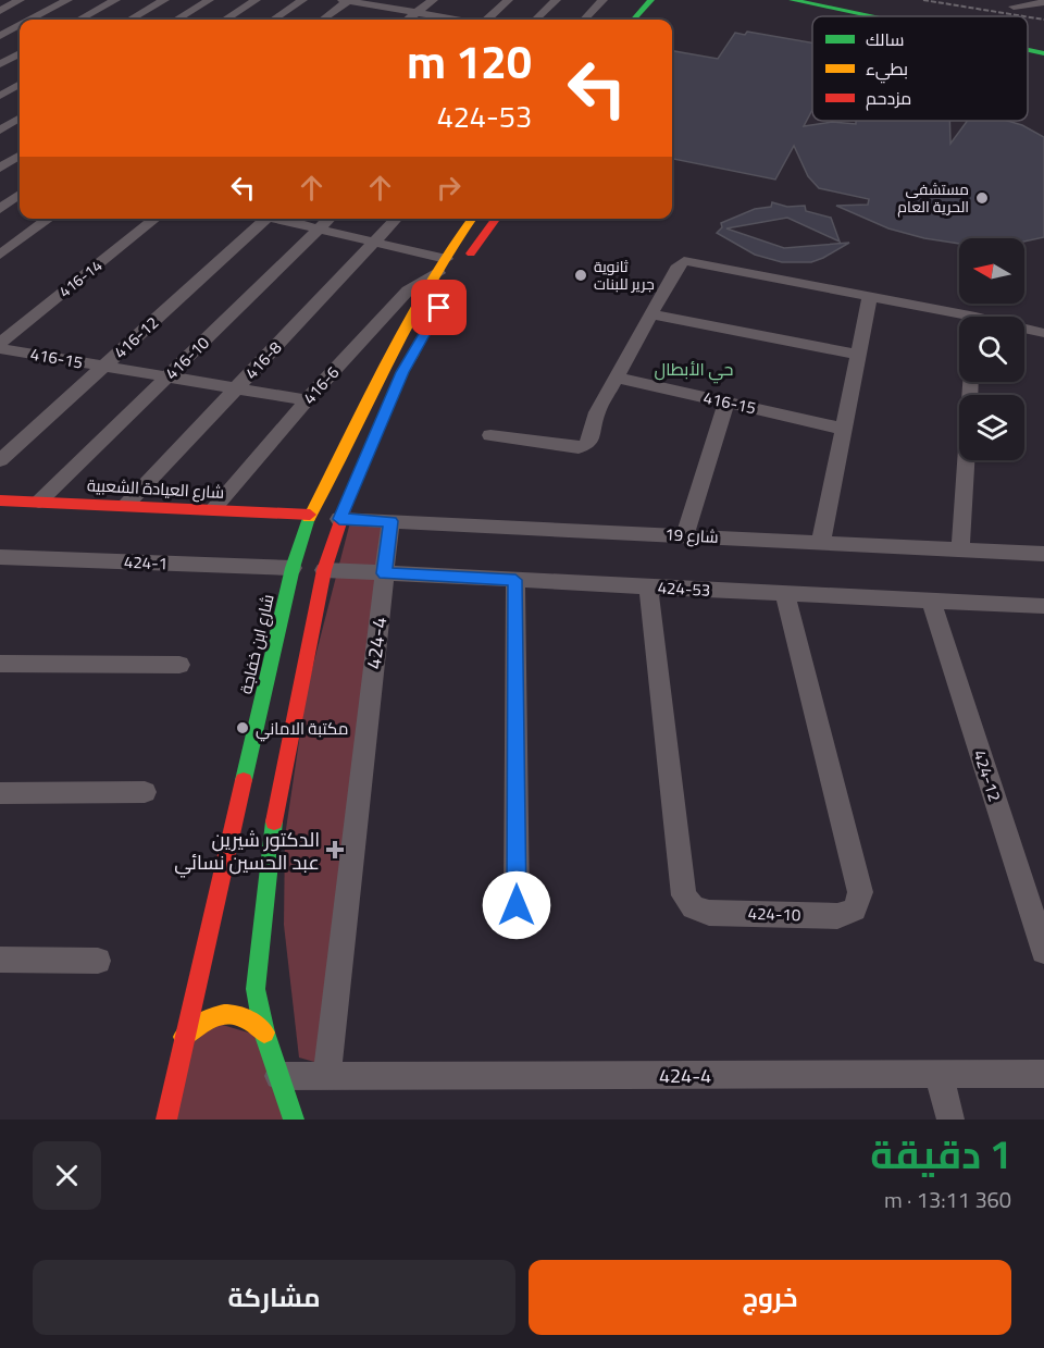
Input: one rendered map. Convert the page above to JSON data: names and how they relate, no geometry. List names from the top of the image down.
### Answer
{
  "streets": {
    "street": [
      "416-14",
      "416-12",
      "416-15",
      "416-10",
      "416-8",
      "416-6",
      "شارع العيادة الشعبية",
      "شارع 19",
      "424-1",
      "424-53",
      "424-4",
      "شارع ابن خفاجة",
      "424-12",
      "424-10"
    ]
  },
  "crossings": [
    ["416-12", "416-15"],
    ["416-15", "416-10"],
    ["416-15", "416-8"],
    ["416-15", "416-6"],
    ["416-10", "شارع العيادة الشعبية"],
    ["416-8", "شارع العيادة الشعبية"],
    ["416-6", "شارع العيادة الشعبية"],
    ["416-6", "شارع ابن خفاجة"],
    ["شارع العيادة الشعبية", "شارع ابن خفاجة"],
    ["شارع 19", "424-4"],
    ["424-1", "شارع ابن خفاجة"],
    ["424-53", "424-4"],
    ["424-53", "424-12"],
    ["424-53", "424-10"]
  ],
  "districts": ["حي الأبطال"],
  "places": {
    "other": ["مستشفى الحرية العام", "ثانوية جرير للبنات", "مكتبة الاماني"],
    "health": ["الدكتور شيرين عبد الحسين نسائي"]
  },
  "legend": ["سالك", "بطيء", "مزدحم"],
  "north": "left",
  "page": {
    "turn": ["120 m", "424-53"],
    "heading": ["1 دقيقة", "360 m · 13:11"],
    "buttons": ["خروج", "مشاركة"]
  }
}
